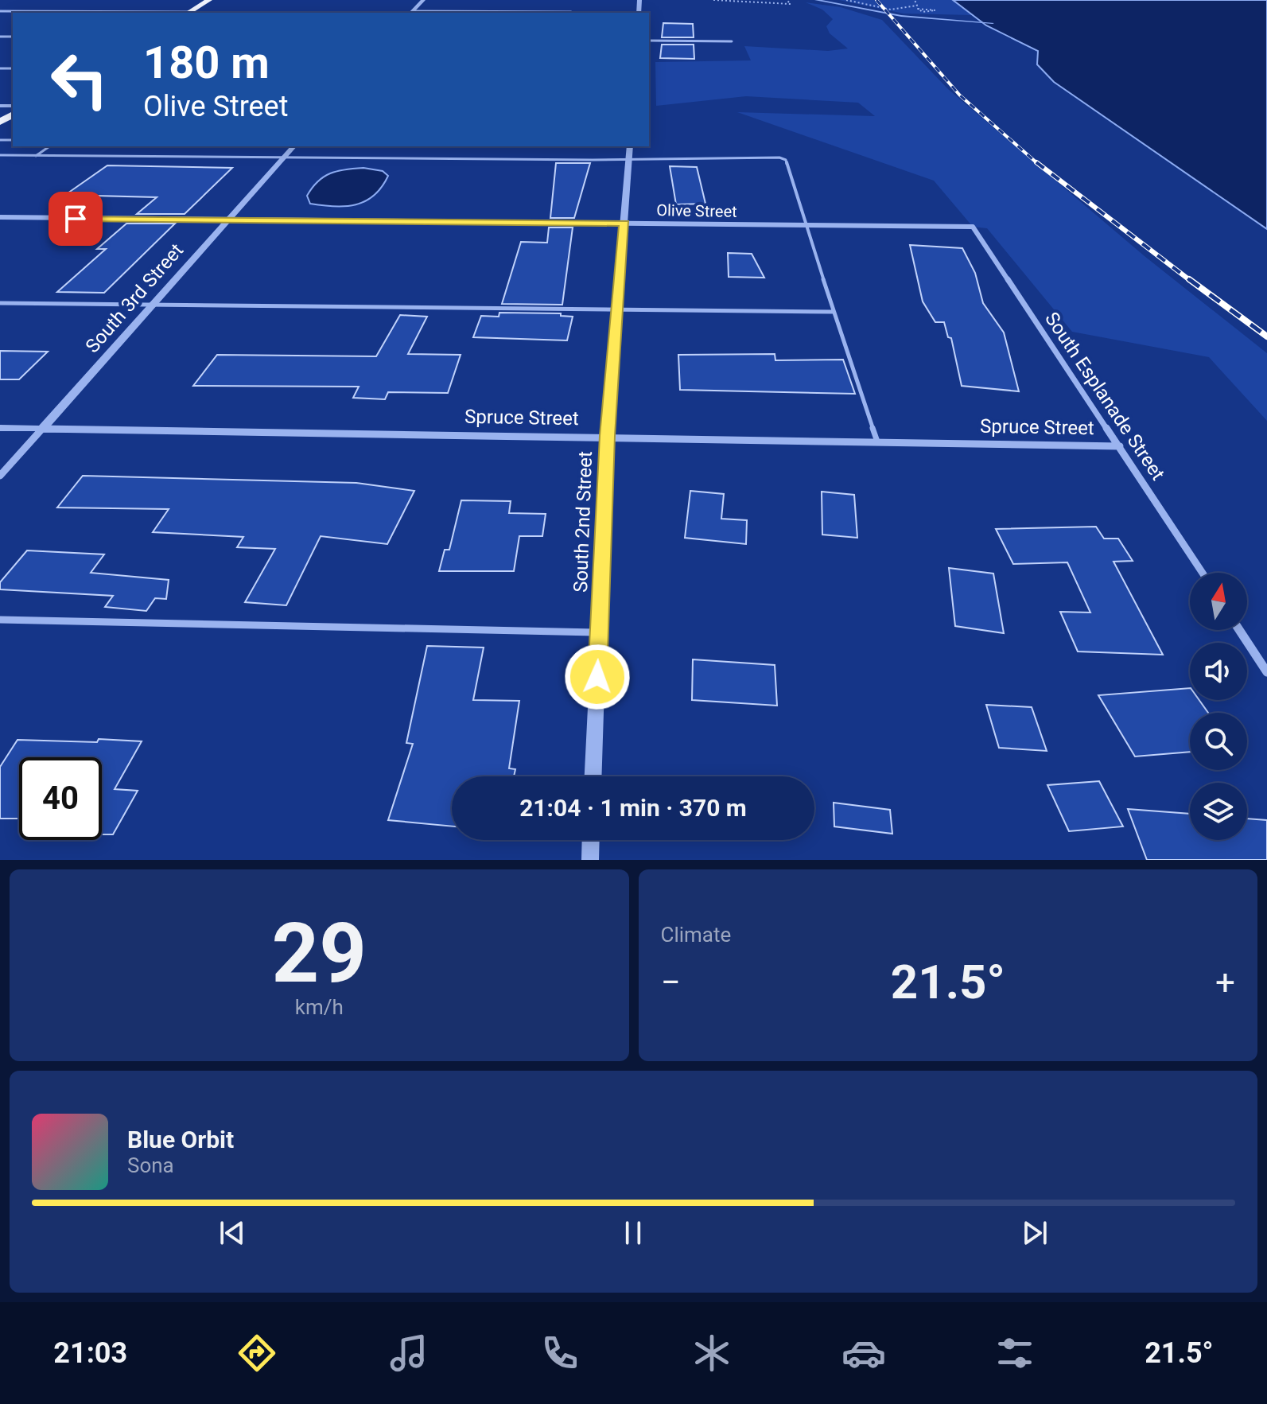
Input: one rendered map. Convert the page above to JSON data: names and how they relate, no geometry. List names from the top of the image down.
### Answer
{
  "streets": {
    "street": [
      "Olive Street",
      "South 3rd Street",
      "South Esplanade Street",
      "Spruce Street",
      "South 2nd Street"
    ]
  },
  "crossings": [
    ["Olive Street", "South 3rd Street"],
    ["Olive Street", "South Esplanade Street"],
    ["Olive Street", "South 2nd Street"],
    ["South 3rd Street", "Spruce Street"],
    ["South Esplanade Street", "Spruce Street"],
    ["Spruce Street", "South 2nd Street"]
  ],
  "north": "top",
  "page": {
    "turn": ["180 m", "Olive Street"],
    "limit": "40",
    "trip": "21:04 · 1 min · 370 m",
    "tile": [
      ["29", "km/h"],
      "Climate"
    ],
    "heat": ["−", "21.5°", "+"],
    "song": ["Blue Orbit", "Sona"],
    "tabs": ["21:03", "21.5°"]
  }
}
